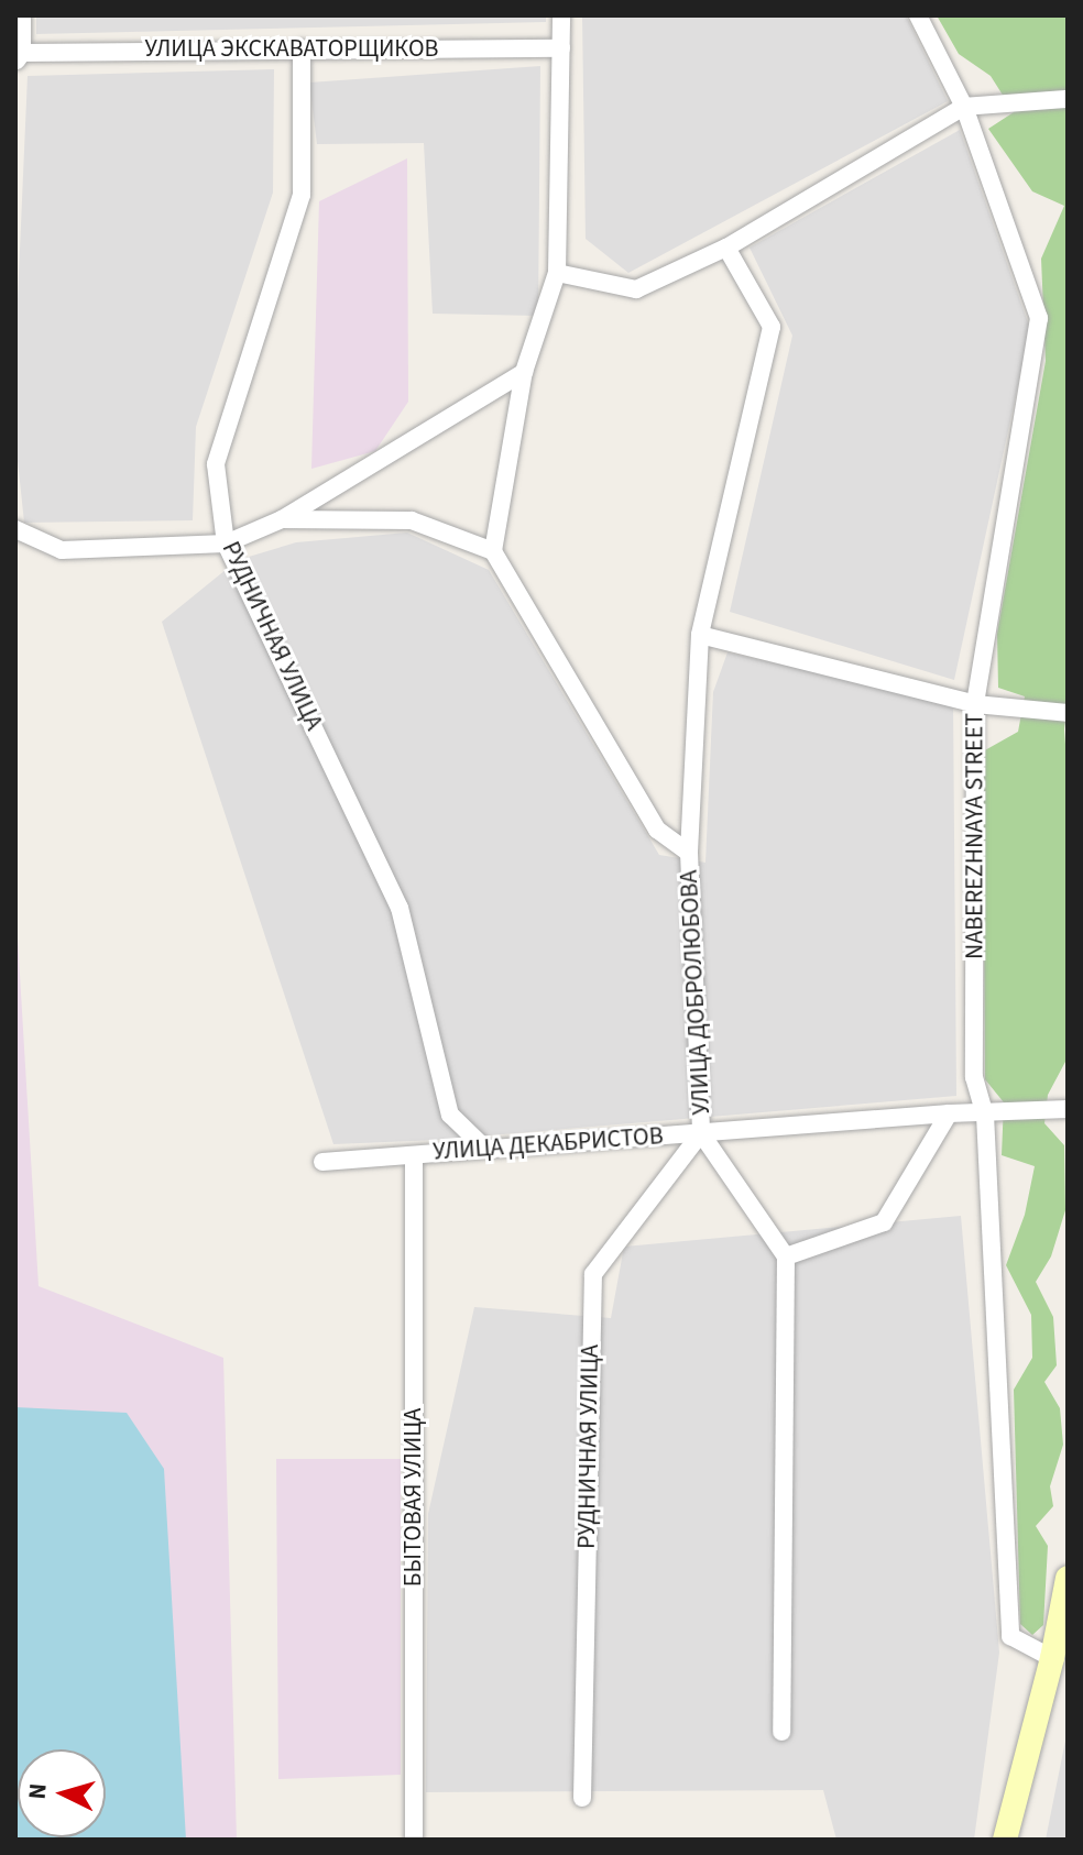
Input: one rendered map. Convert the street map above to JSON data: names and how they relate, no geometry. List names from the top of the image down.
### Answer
{
  "streets": {
    "street": [
      "УЛИЦА ЭКСКАВАТОРЩИКОВ",
      "РУДНИЧНАЯ УЛИЦА",
      "NABEREZHNAYA STREET",
      "УЛИЦА ДОБРОЛЮБОВА",
      "УЛИЦА ДЕКАБРИСТОВ",
      "БЫТОВАЯ УЛИЦА"
    ]
  },
  "crossings": [
    ["УЛИЦА ЭКСКАВАТОРЩИКОВ", "РУДНИЧНАЯ УЛИЦА"],
    ["РУДНИЧНАЯ УЛИЦА", "УЛИЦА ДОБРОЛЮБОВА"],
    ["РУДНИЧНАЯ УЛИЦА", "УЛИЦА ДЕКАБРИСТОВ"],
    ["NABEREZHNAYA STREET", "УЛИЦА ДЕКАБРИСТОВ"],
    ["УЛИЦА ДОБРОЛЮБОВА", "УЛИЦА ДЕКАБРИСТОВ"],
    ["УЛИЦА ДЕКАБРИСТОВ", "БЫТОВАЯ УЛИЦА"]
  ],
  "north": "left"
}
